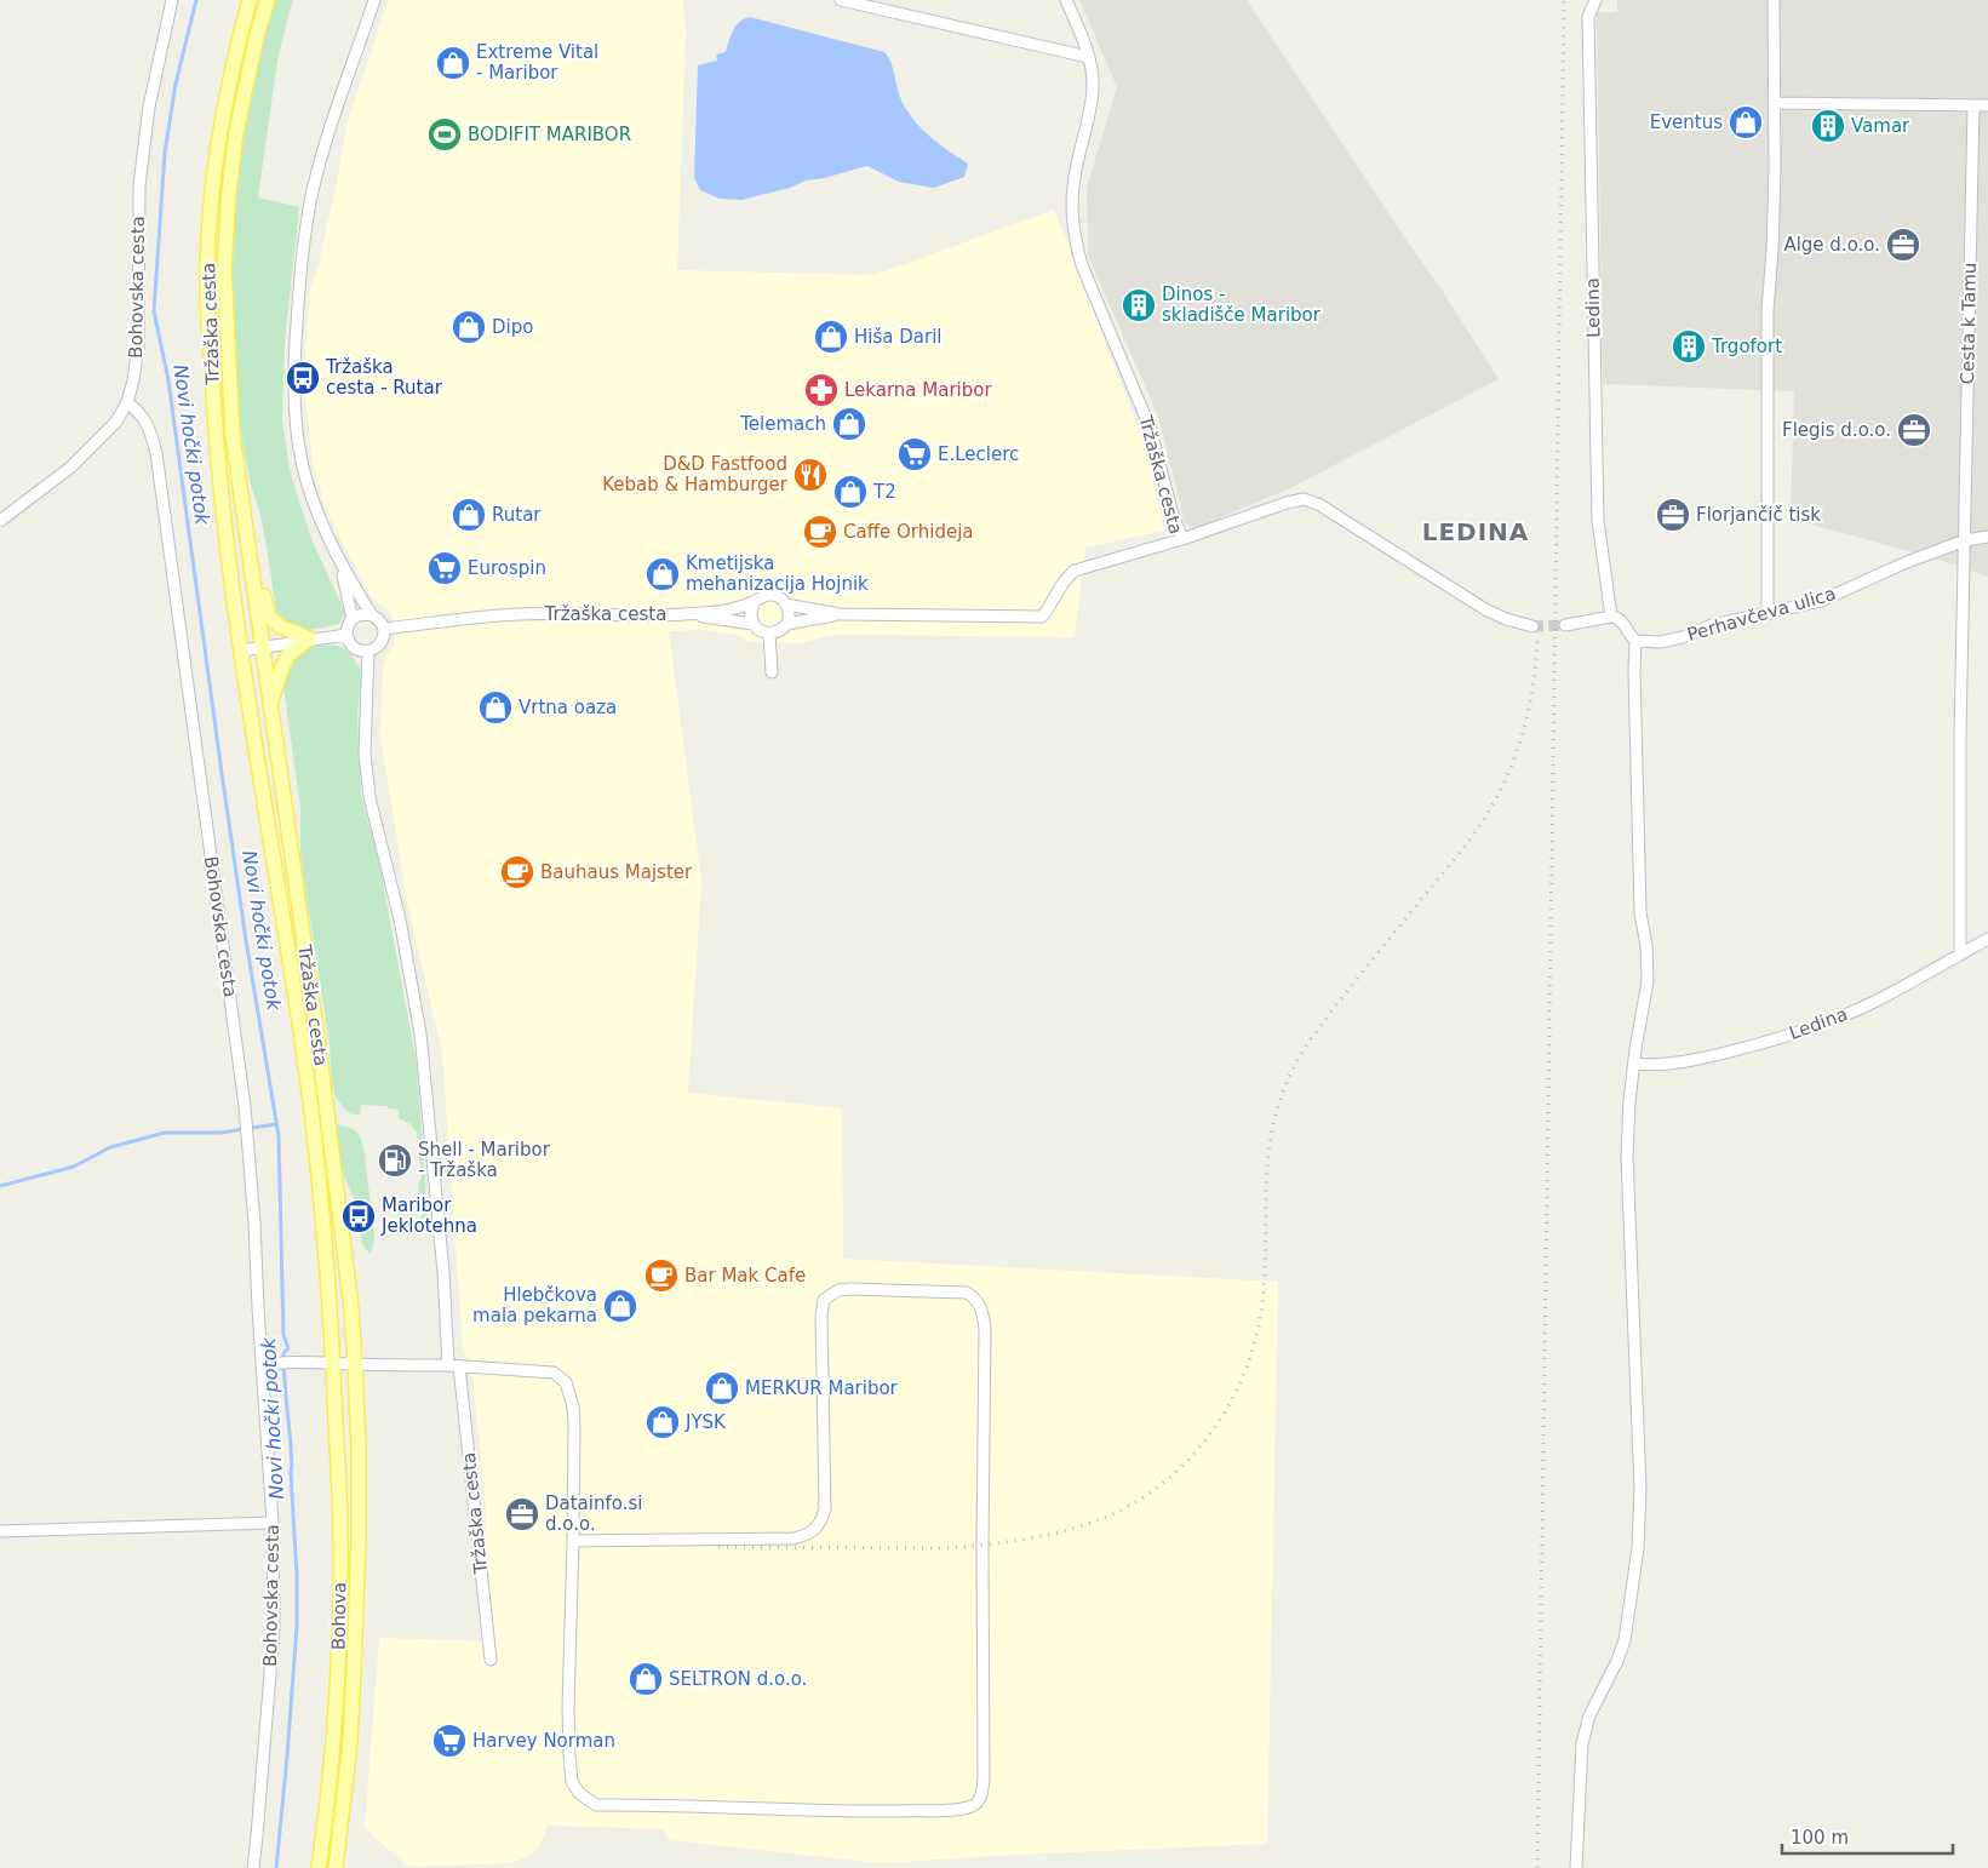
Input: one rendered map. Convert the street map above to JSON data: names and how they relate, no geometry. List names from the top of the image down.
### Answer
{
  "streets": {
    "main road": ["Tržaška cesta", "Bohova"],
    "street": [
      "Bohovska cesta",
      "Ledina",
      "Cesta k Tamu",
      "Perhavčeva ulica"
    ]
  },
  "crossings": [
    ["Ledina", "Cesta k Tamu"],
    ["Tržaška cesta", "Bohova"],
    ["Cesta k Tamu", "Perhavčeva ulica"]
  ],
  "districts": ["LEDINA"],
  "water": ["Novi hočki potok"],
  "places": {
    "shop": [
      "Extreme Vital - Maribor",
      "Eventus",
      "Dipo",
      "Hiša Daril",
      "Telemach",
      "T2",
      "Rutar",
      "Kmetijska mehanizacija Hojnik",
      "Vrtna oaza",
      "Hlebčkova mala pekarna",
      "MERKUR Maribor",
      "JYSK",
      "SELTRON d.o.o."
    ],
    "building": ["Vamar", "Dinos - skladišče Maribor", "Trgofort"],
    "sports": ["BODIFIT MARIBOR"],
    "office": [
      "Alge d.o.o.",
      "Flegis d.o.o.",
      "Florjančič tisk",
      "Datainfo.si d.o.o."
    ],
    "bus stop": ["Tržaška cesta - Rutar", "Maribor Jeklotehna"],
    "pharmacy": ["Lekarna Maribor"],
    "supermarket": ["E.Leclerc", "Eurospin", "Harvey Norman"],
    "restaurant": ["D&D Fastfood Kebab & Hamburger"],
    "cafe": ["Caffe Orhideja", "Bauhaus Majster", "Bar Mak Cafe"],
    "fuel station": ["Shell - Maribor - Tržaška"]
  },
  "scale_bar": "100 m"
}
